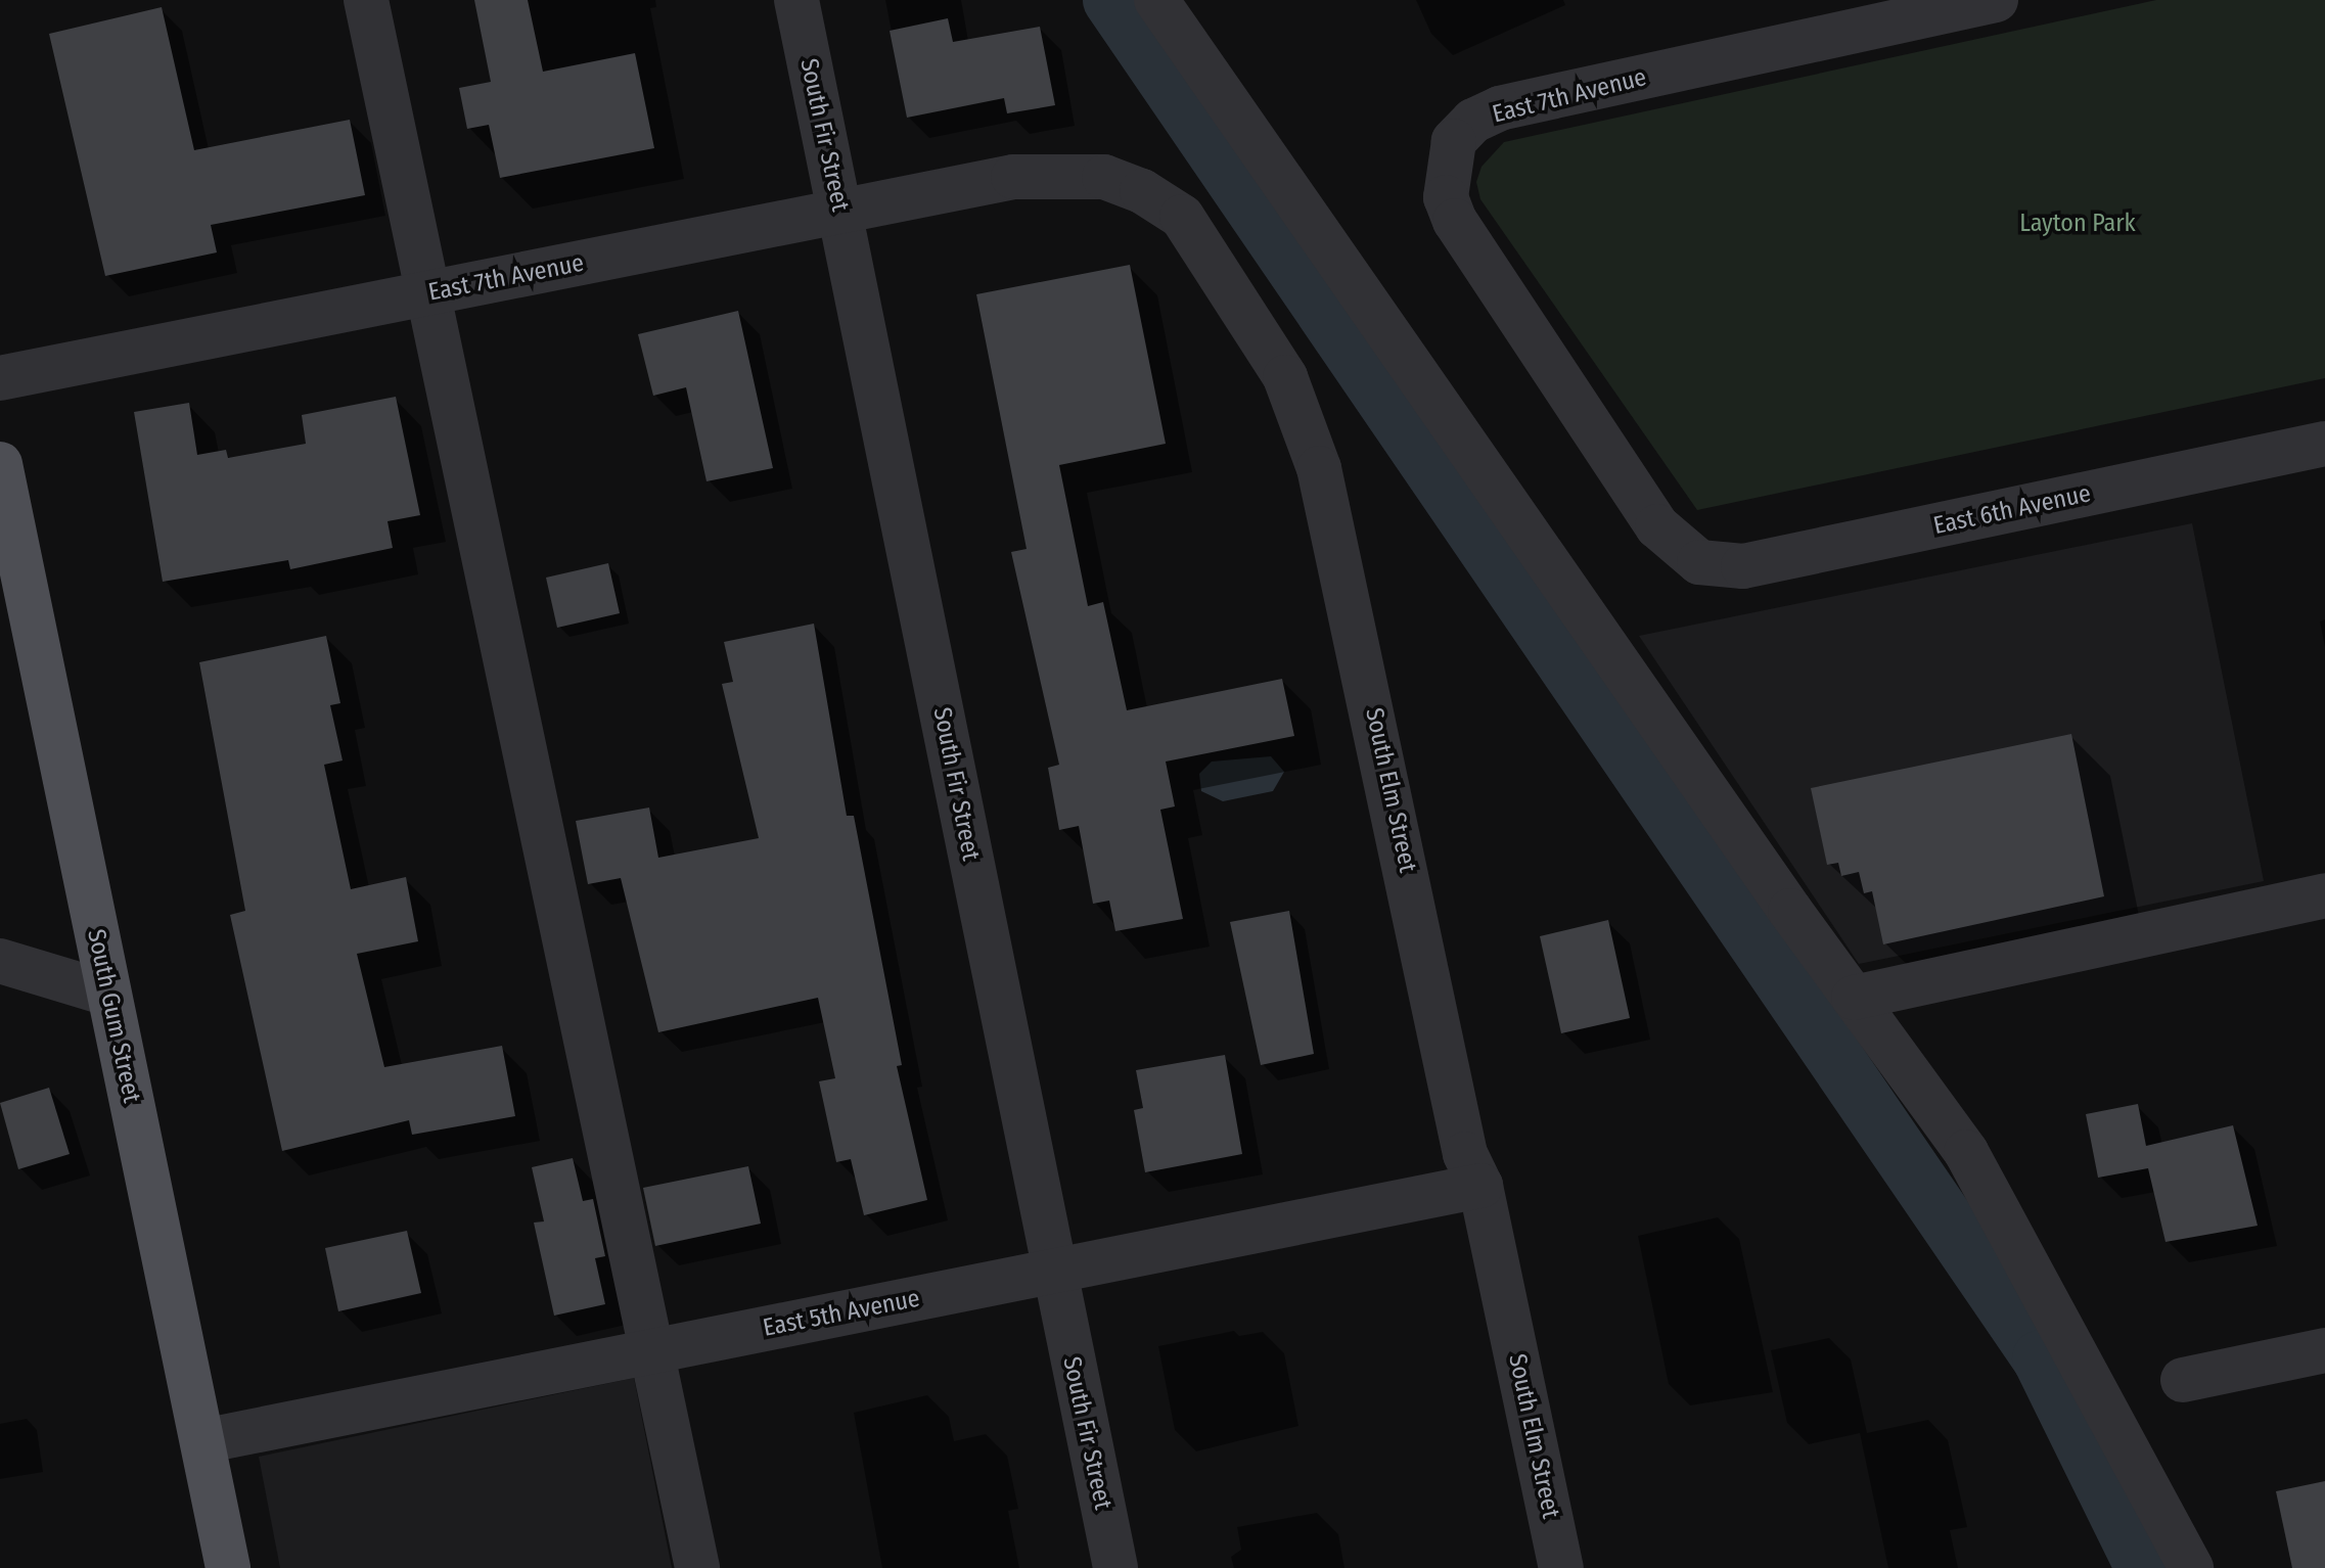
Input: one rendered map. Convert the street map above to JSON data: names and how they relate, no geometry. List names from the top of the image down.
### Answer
{
  "streets": {
    "main road": ["South Gum Street"],
    "street": [
      "East 7th Avenue",
      "South Fir Street",
      "East 6th Avenue",
      "South Elm Street",
      "East 5th Avenue"
    ]
  },
  "crossings": [
    ["East 7th Avenue", "South Fir Street"],
    ["East 7th Avenue", "East 6th Avenue"],
    ["East 7th Avenue", "South Elm Street"],
    ["South Fir Street", "East 5th Avenue"],
    ["South Elm Street", "East 5th Avenue"],
    ["South Gum Street", "East 5th Avenue"]
  ],
  "parks": ["Layton Park"]
}
